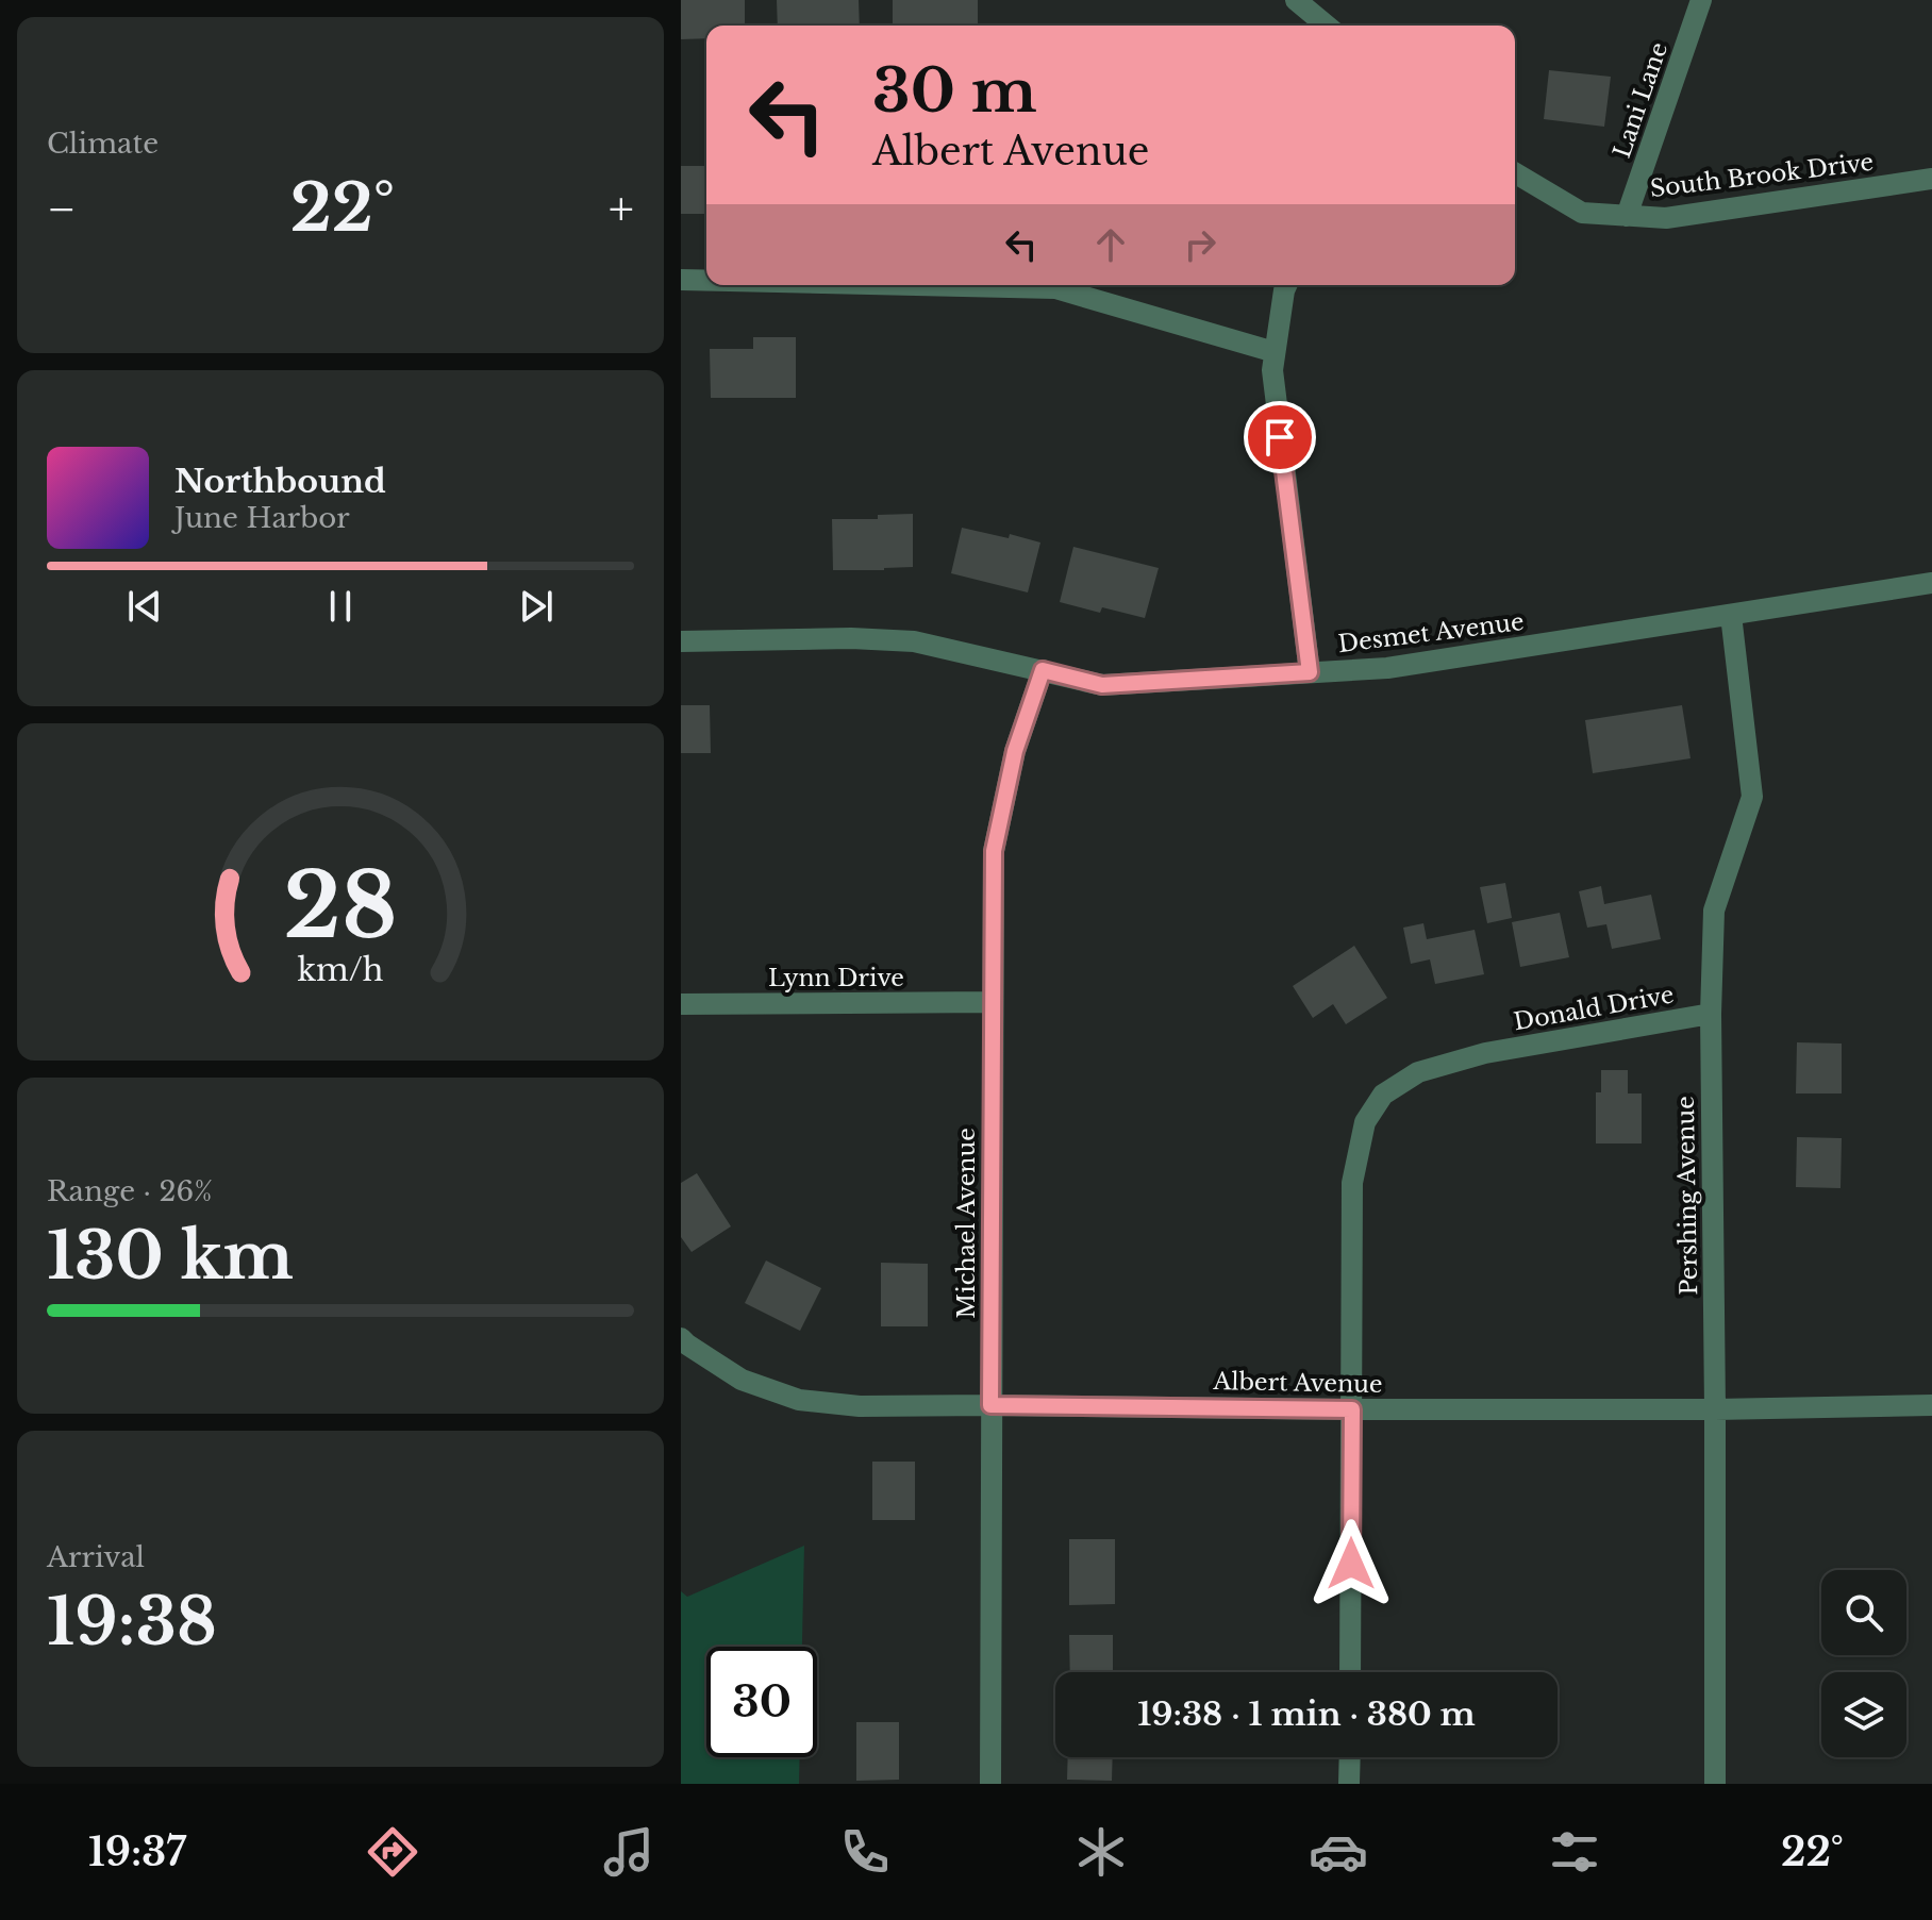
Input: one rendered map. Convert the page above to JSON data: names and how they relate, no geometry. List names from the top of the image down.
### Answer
{
  "streets": {
    "street": [
      "Lani Lane",
      "South Brook Drive",
      "Desmet Avenue",
      "Lynn Drive",
      "Donald Drive",
      "Pershing Avenue",
      "Michael Avenue",
      "Albert Avenue"
    ]
  },
  "crossings": [
    ["Lani Lane", "South Brook Drive"],
    ["Desmet Avenue", "Pershing Avenue"],
    ["Desmet Avenue", "Michael Avenue"],
    ["Lynn Drive", "Michael Avenue"],
    ["Donald Drive", "Pershing Avenue"],
    ["Donald Drive", "Albert Avenue"],
    ["Pershing Avenue", "Albert Avenue"],
    ["Michael Avenue", "Albert Avenue"]
  ],
  "page": {
    "tile": [
      "Climate",
      ["Range · 26%", "130 km"],
      ["Arrival", "19:38"]
    ],
    "turn": ["30 m", "Albert Avenue"],
    "heat": ["−", "22°", "+"],
    "song": ["Northbound", "June Harbor"],
    "limit": "30",
    "trip": "19:38 · 1 min · 380 m",
    "tabs": ["19:37", "22°"],
    "gauge": ["28", "km/h"]
  }
}
